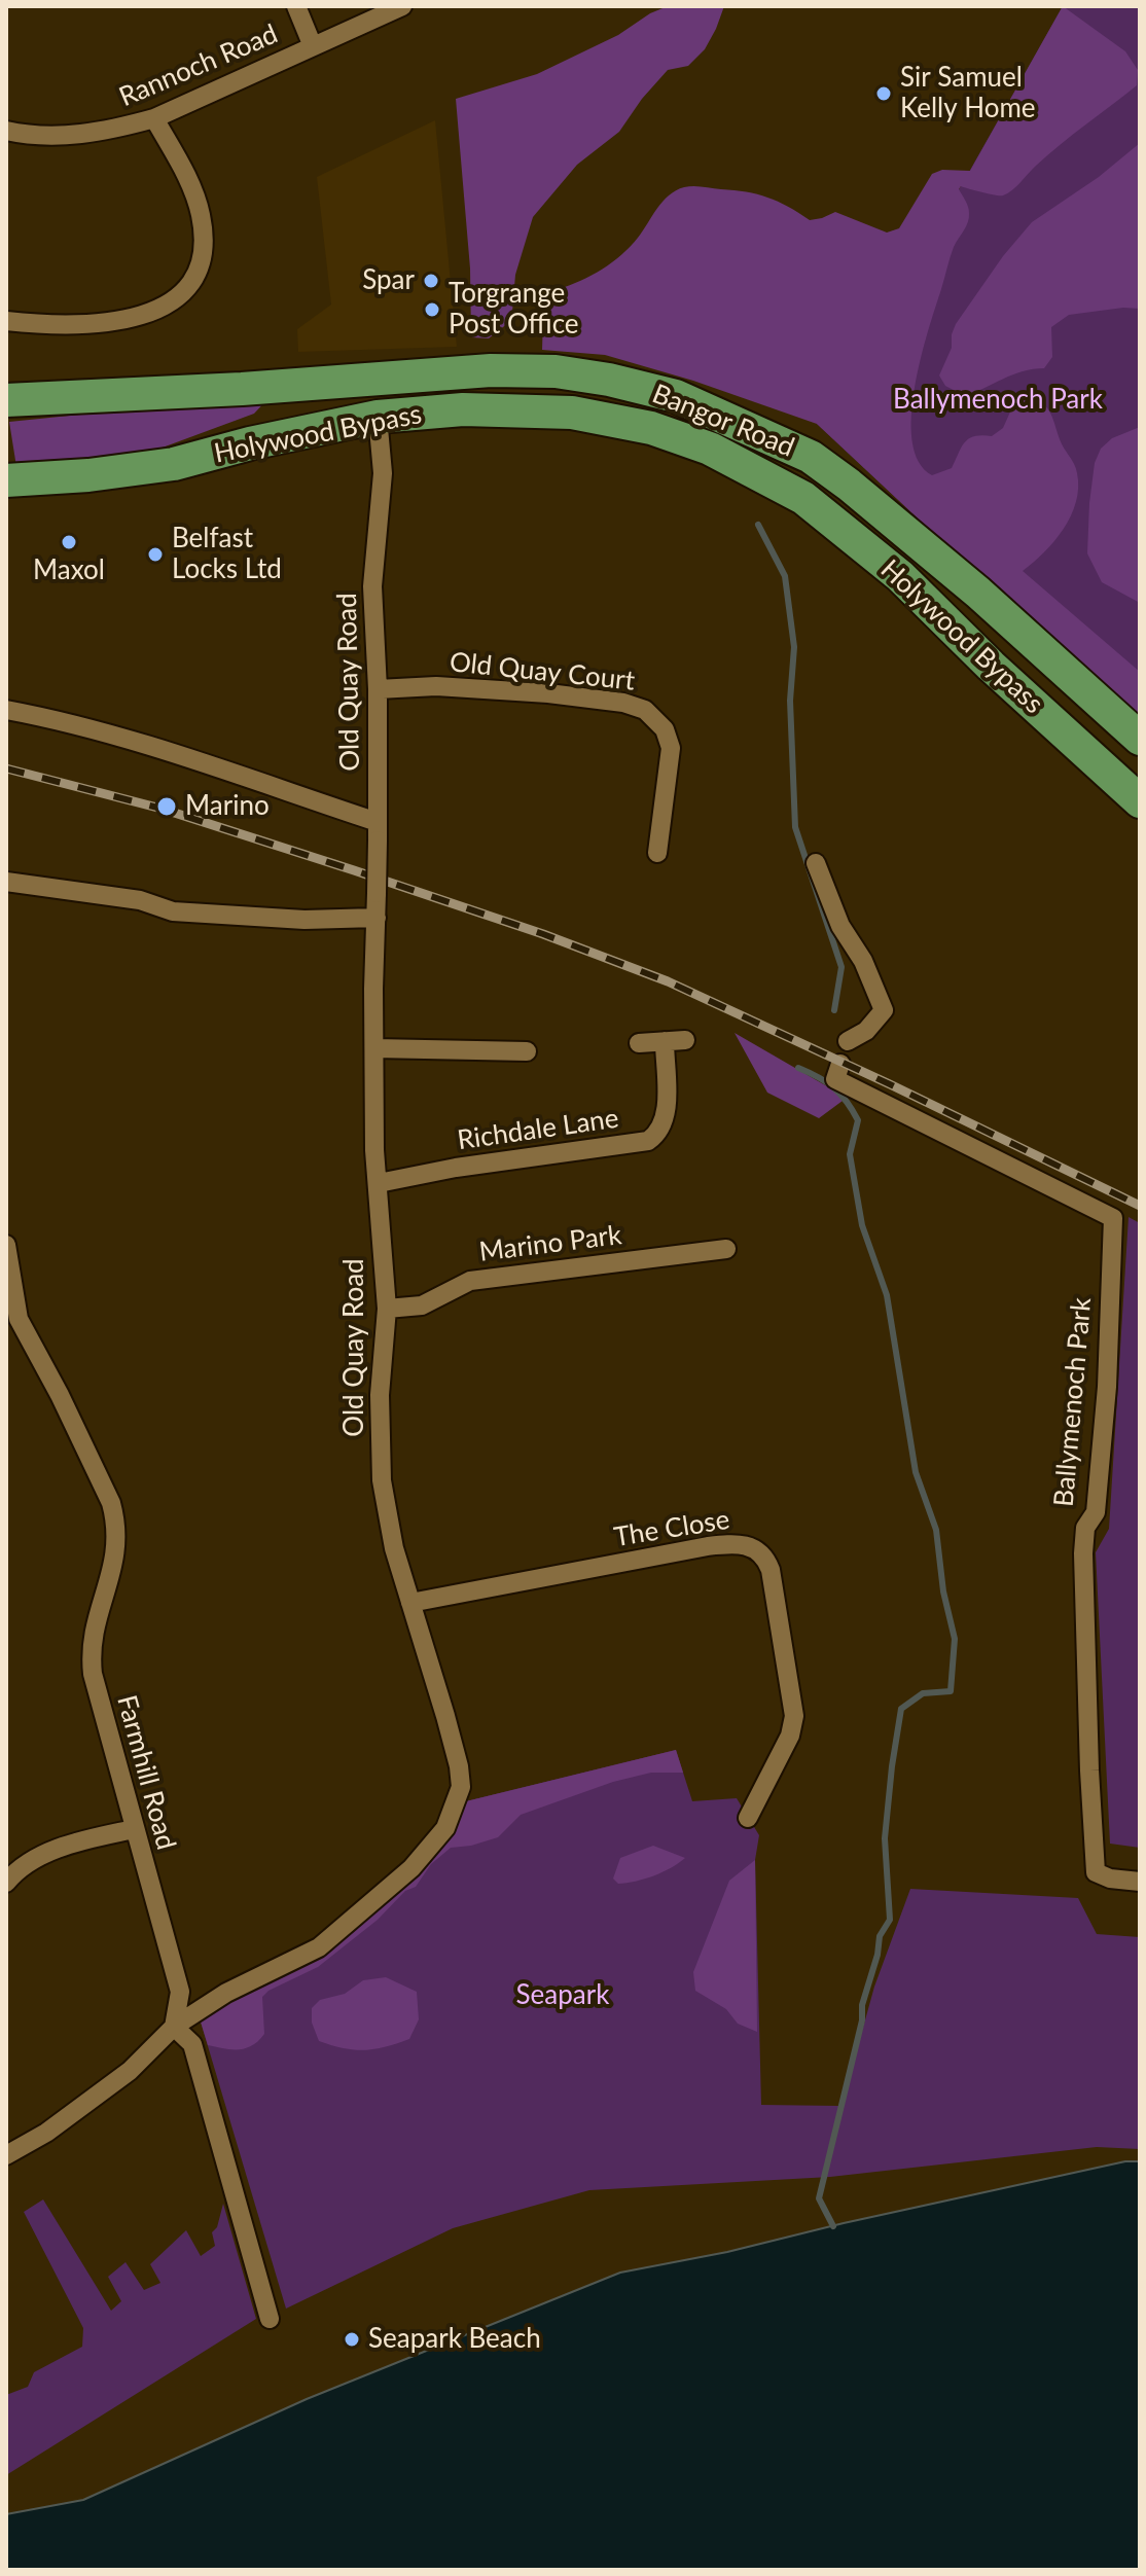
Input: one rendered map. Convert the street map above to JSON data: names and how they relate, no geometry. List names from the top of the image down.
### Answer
{
  "streets": {
    "highway": ["Bangor Road", "Holywood Bypass"],
    "street": [
      "Rannoch Road",
      "Old Quay Court",
      "Old Quay Road",
      "Richdale Lane",
      "Marino Park",
      "Ballymenoch Park",
      "The Close",
      "Farmhill Road"
    ]
  },
  "crossings": [
    ["Holywood Bypass", "Old Quay Road"],
    ["Old Quay Court", "Old Quay Road"],
    ["Old Quay Road", "Richdale Lane"],
    ["Old Quay Road", "Marino Park"],
    ["Old Quay Road", "The Close"],
    ["Old Quay Road", "Farmhill Road"]
  ],
  "parks": ["Ballymenoch Park", "Seapark"],
  "places": [
    "Sir Samuel Kelly Home",
    "Spar",
    "Torgrange Post Office",
    "Maxol",
    "Belfast Locks Ltd",
    "Marino",
    "Seapark Beach"
  ]
}
